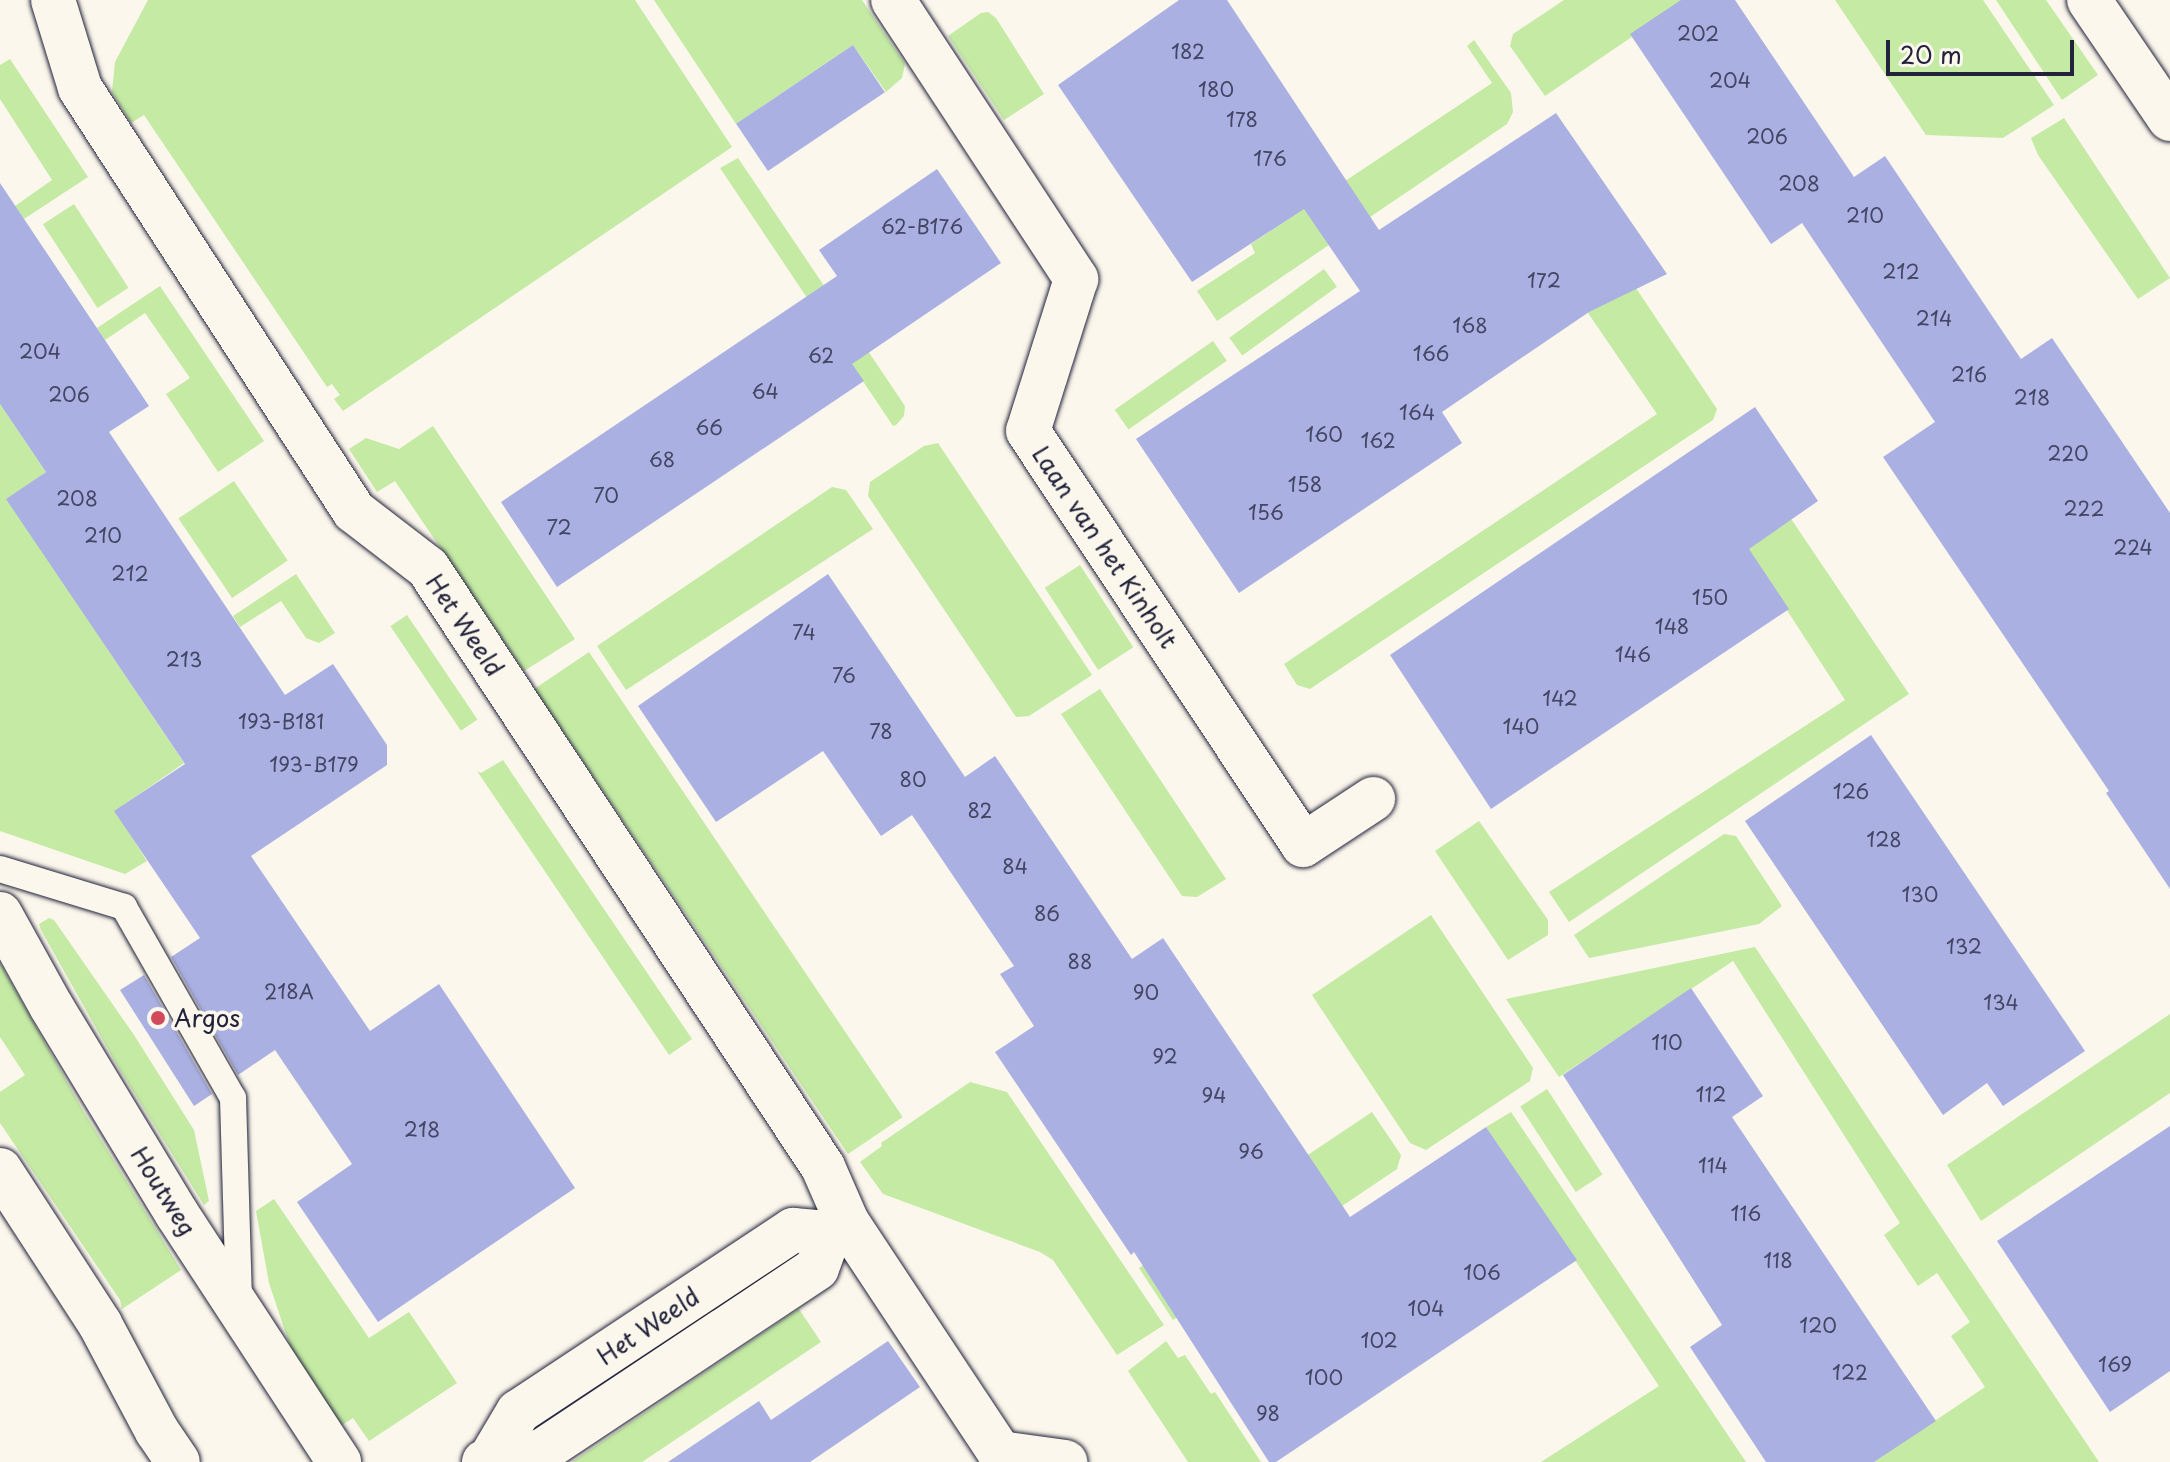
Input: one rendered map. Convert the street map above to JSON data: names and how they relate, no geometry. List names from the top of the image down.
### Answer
{
  "streets": {
    "street": ["Laan van het Kinholt", "Het Weeld", "Houtweg"]
  },
  "places": ["Argos"],
  "house_numbers": [
    "202",
    "182",
    "204",
    "180",
    "178",
    "206",
    "176",
    "208",
    "210",
    "62-B176",
    "212",
    "172",
    "214",
    "168",
    "204",
    "166",
    "62",
    "216",
    "64",
    "206",
    "218",
    "164",
    "66",
    "160",
    "162",
    "220",
    "68",
    "158",
    "70",
    "208",
    "222",
    "156",
    "72",
    "210",
    "224",
    "212",
    "150",
    "148",
    "74",
    "146",
    "213",
    "76",
    "142",
    "193-B181",
    "140",
    "78",
    "193-B179",
    "80",
    "126",
    "82",
    "128",
    "84",
    "130",
    "86",
    "132",
    "88",
    "218A",
    "90",
    "134",
    "110",
    "92",
    "112",
    "94",
    "218",
    "96",
    "114",
    "116",
    "118",
    "106",
    "104",
    "120",
    "102",
    "169",
    "122",
    "100",
    "98"
  ],
  "scale_bar": "20 m"
}
